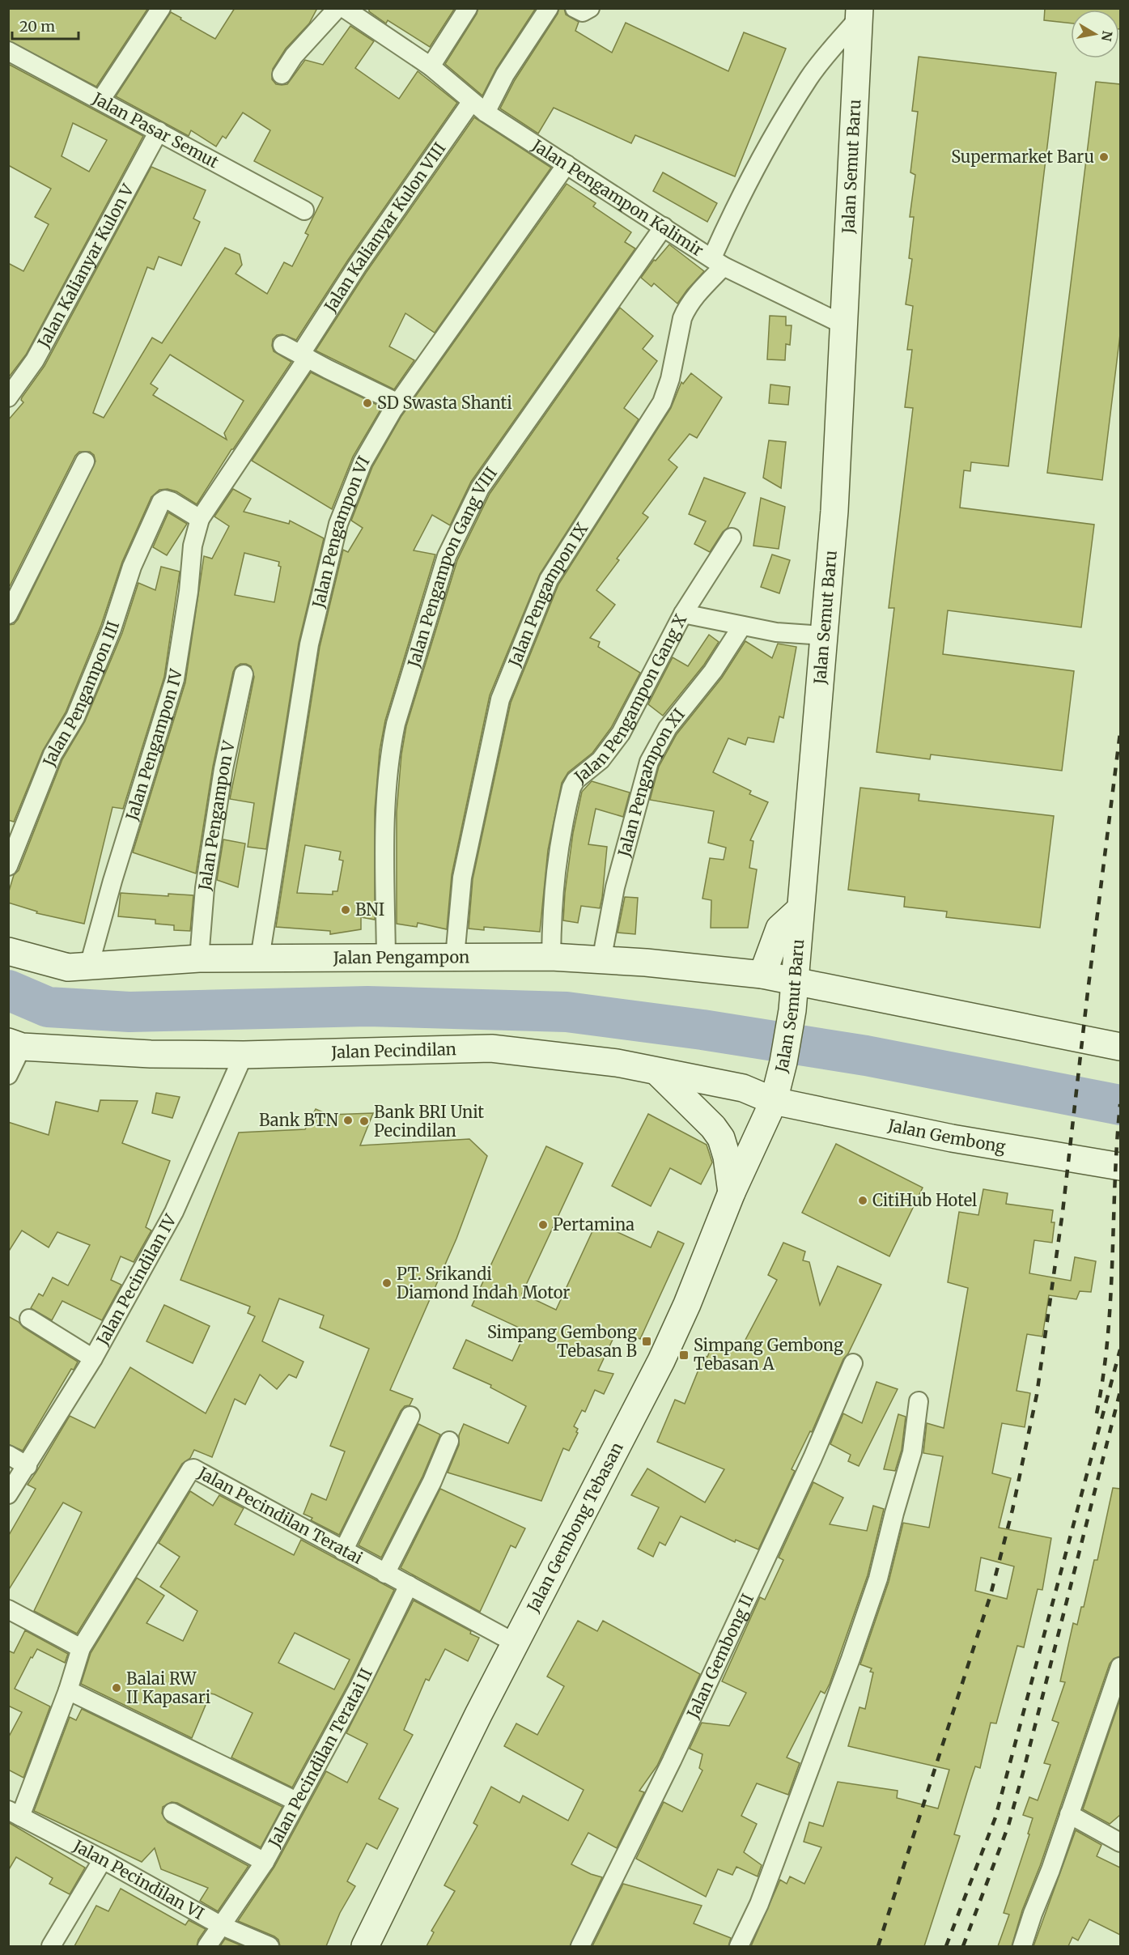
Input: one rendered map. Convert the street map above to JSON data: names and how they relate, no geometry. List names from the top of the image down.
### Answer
{
  "streets": {
    "main road": [
      "Jalan Semut Baru",
      "Jalan Pengampon",
      "Jalan Pecindilan",
      "Jalan Gembong",
      "Jalan Gembong Tebasan"
    ],
    "street": [
      "Jalan Pasar Semut",
      "Jalan Pengampon Kalimir",
      "Jalan Kalianyar Kulon VIII",
      "Jalan Kalianyar Kulon V",
      "Jalan Pengampon VI",
      "Jalan Pengampon Gang VIII",
      "Jalan Pengampon IX",
      "Jalan Pengampon III",
      "Jalan Pengampon Gang X",
      "Jalan Pengampon IV",
      "Jalan Pengampon XI",
      "Jalan Pengampon V",
      "Jalan Pecindilan IV",
      "Jalan Pecindilan Teratai",
      "Jalan Gembong II",
      "Jalan Pecindilan Teratai II",
      "Jalan Pecindilan VI"
    ]
  },
  "crossings": [
    ["Jalan Pasar Semut", "Jalan Kalianyar Kulon V"],
    ["Jalan Semut Baru", "Jalan Pengampon Kalimir"],
    ["Jalan Semut Baru", "Jalan Pengampon"],
    ["Jalan Semut Baru", "Jalan Pecindilan"],
    ["Jalan Semut Baru", "Jalan Gembong"],
    ["Jalan Semut Baru", "Jalan Gembong Tebasan"],
    ["Jalan Pengampon Kalimir", "Jalan Kalianyar Kulon VIII"],
    ["Jalan Pengampon Kalimir", "Jalan Pengampon VI"],
    ["Jalan Pengampon Kalimir", "Jalan Pengampon Gang VIII"],
    ["Jalan Pengampon Kalimir", "Jalan Pengampon IX"],
    ["Jalan Kalianyar Kulon VIII", "Jalan Pengampon III"],
    ["Jalan Kalianyar Kulon VIII", "Jalan Pengampon IV"],
    ["Jalan Pengampon VI", "Jalan Pengampon"],
    ["Jalan Pengampon Gang VIII", "Jalan Pengampon"],
    ["Jalan Pengampon IX", "Jalan Pengampon"],
    ["Jalan Pengampon III", "Jalan Pengampon IV"],
    ["Jalan Pengampon Gang X", "Jalan Pengampon"],
    ["Jalan Pengampon IV", "Jalan Pengampon"],
    ["Jalan Pengampon XI", "Jalan Pengampon"],
    ["Jalan Pengampon V", "Jalan Pengampon"],
    ["Jalan Pecindilan", "Jalan Gembong"],
    ["Jalan Pecindilan", "Jalan Pecindilan IV"],
    ["Jalan Pecindilan", "Jalan Gembong Tebasan"],
    ["Jalan Gembong", "Jalan Gembong Tebasan"],
    ["Jalan Pecindilan Teratai", "Jalan Gembong Tebasan"],
    ["Jalan Pecindilan Teratai", "Jalan Pecindilan Teratai II"],
    ["Jalan Pecindilan Teratai", "Jalan Pecindilan VI"],
    ["Jalan Pecindilan Teratai II", "Jalan Pecindilan VI"]
  ],
  "places": {
    "other": [
      "Supermarket Baru",
      "SD Swasta Shanti",
      "BNI",
      "Bank BTN",
      "Bank BRI Unit Pecindilan",
      "CitiHub Hotel",
      "Pertamina",
      "PT. Srikandi Diamond Indah Motor",
      "Balai RW II Kapasari"
    ],
    "transit": ["Simpang Gembong Tebasan B", "Simpang Gembong Tebasan A"]
  },
  "scale_bar": "20 m",
  "north": "right"
}
